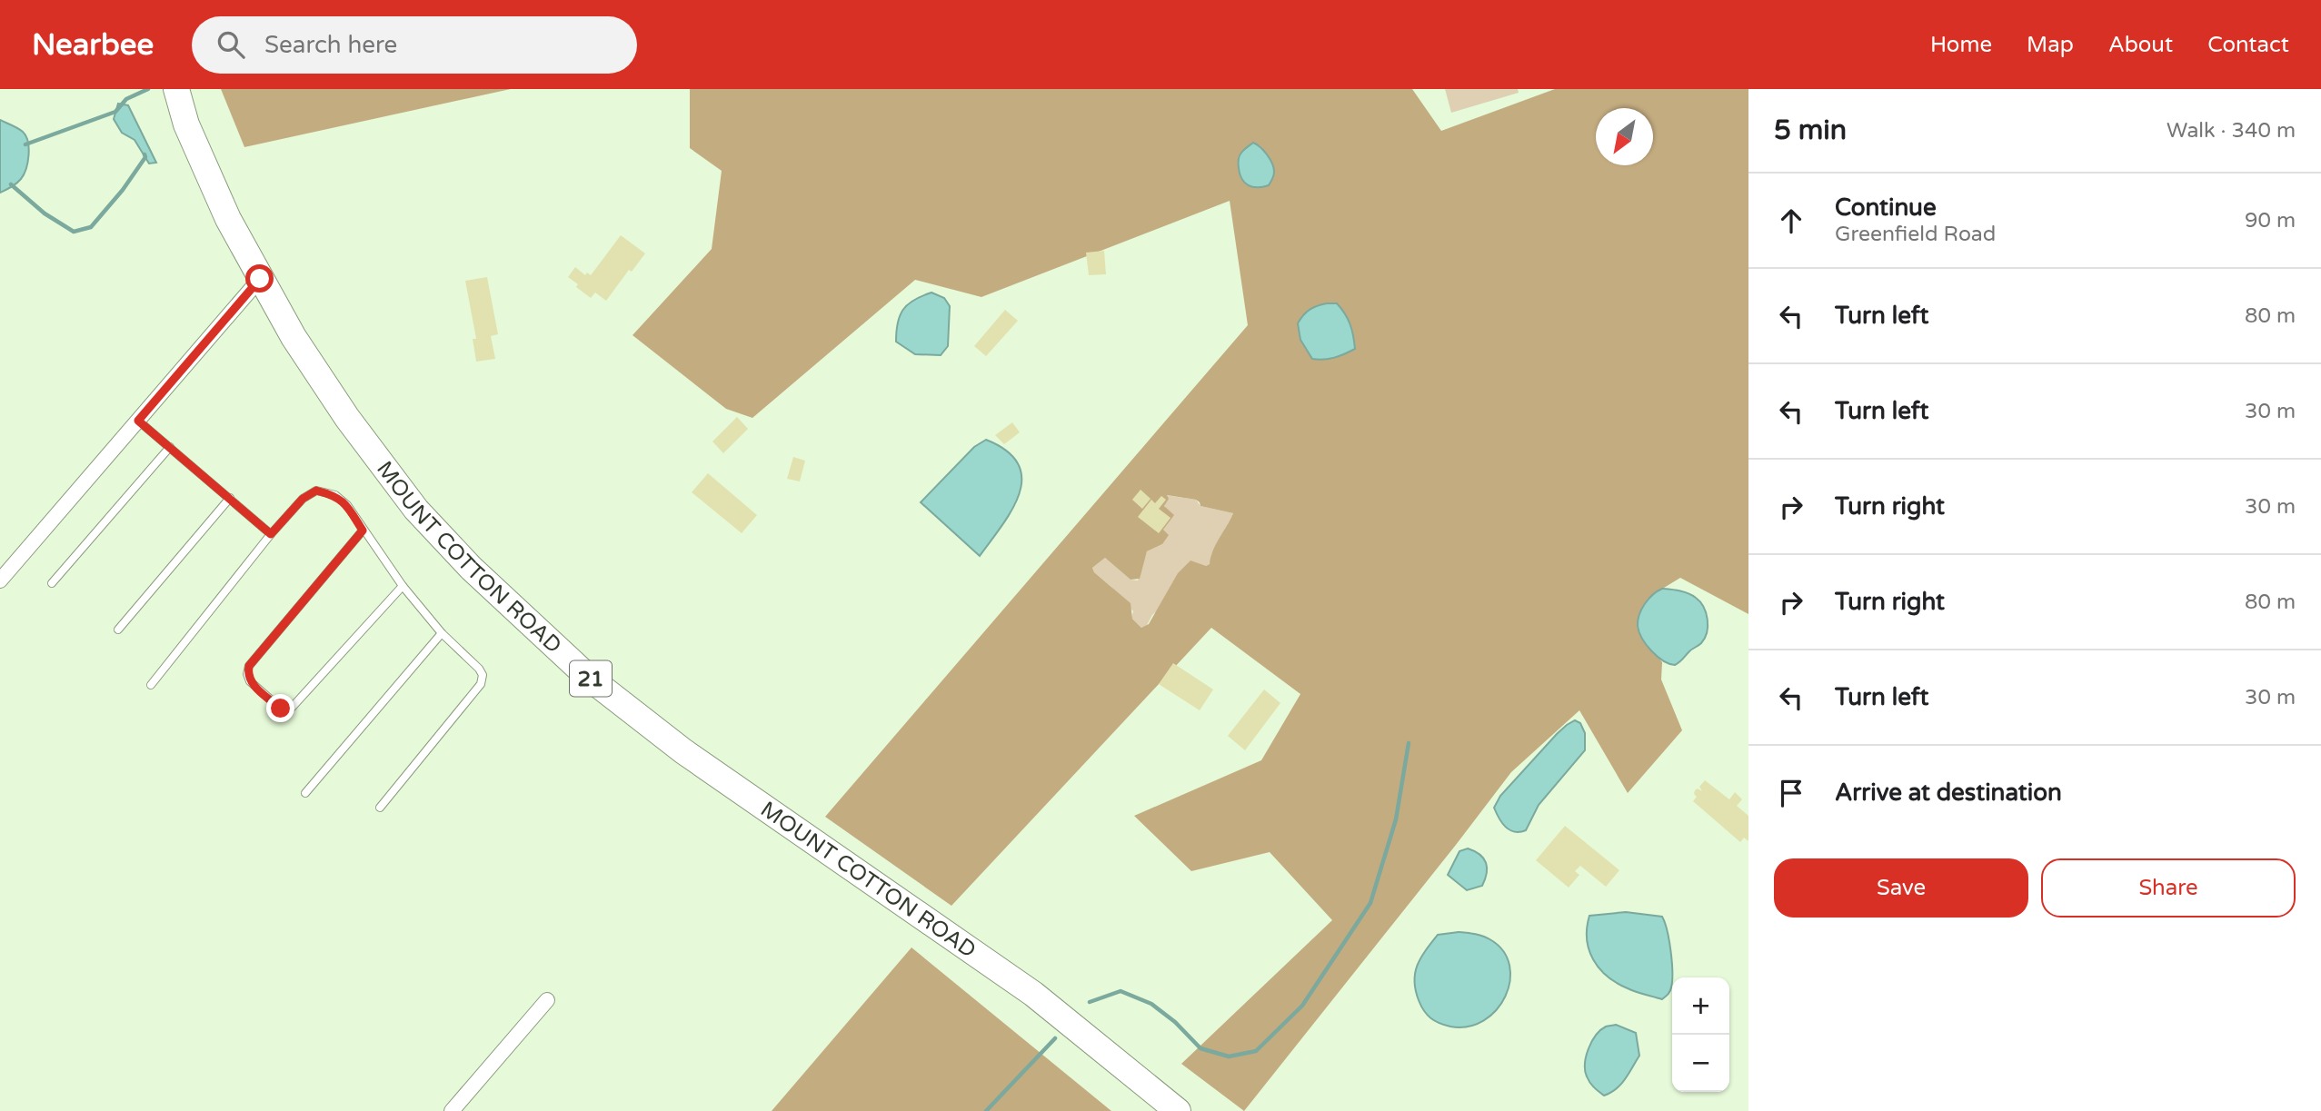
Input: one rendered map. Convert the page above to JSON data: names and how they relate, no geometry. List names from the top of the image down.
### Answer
{
  "streets": {
    "highway": ["MOUNT COTTON ROAD", "21"]
  },
  "north": "bottom left",
  "page": {
    "header": "Nearbee",
    "search": "Search here",
    "nav": [
      "Home",
      "Map",
      "About",
      "Contact"
    ],
    "heading": ["5 min", "Walk · 340 m"],
    "list": [
      ["Continue", "Greenfield Road", "90 m"],
      ["Turn left", "80 m"],
      ["Turn left", "30 m"],
      ["Turn right", "30 m"],
      ["Turn right", "80 m"],
      ["Turn left", "30 m"],
      "Arrive at destination"
    ],
    "buttons": ["Save", "Share"],
    "map_buttons": ["+", "−"]
  }
}
